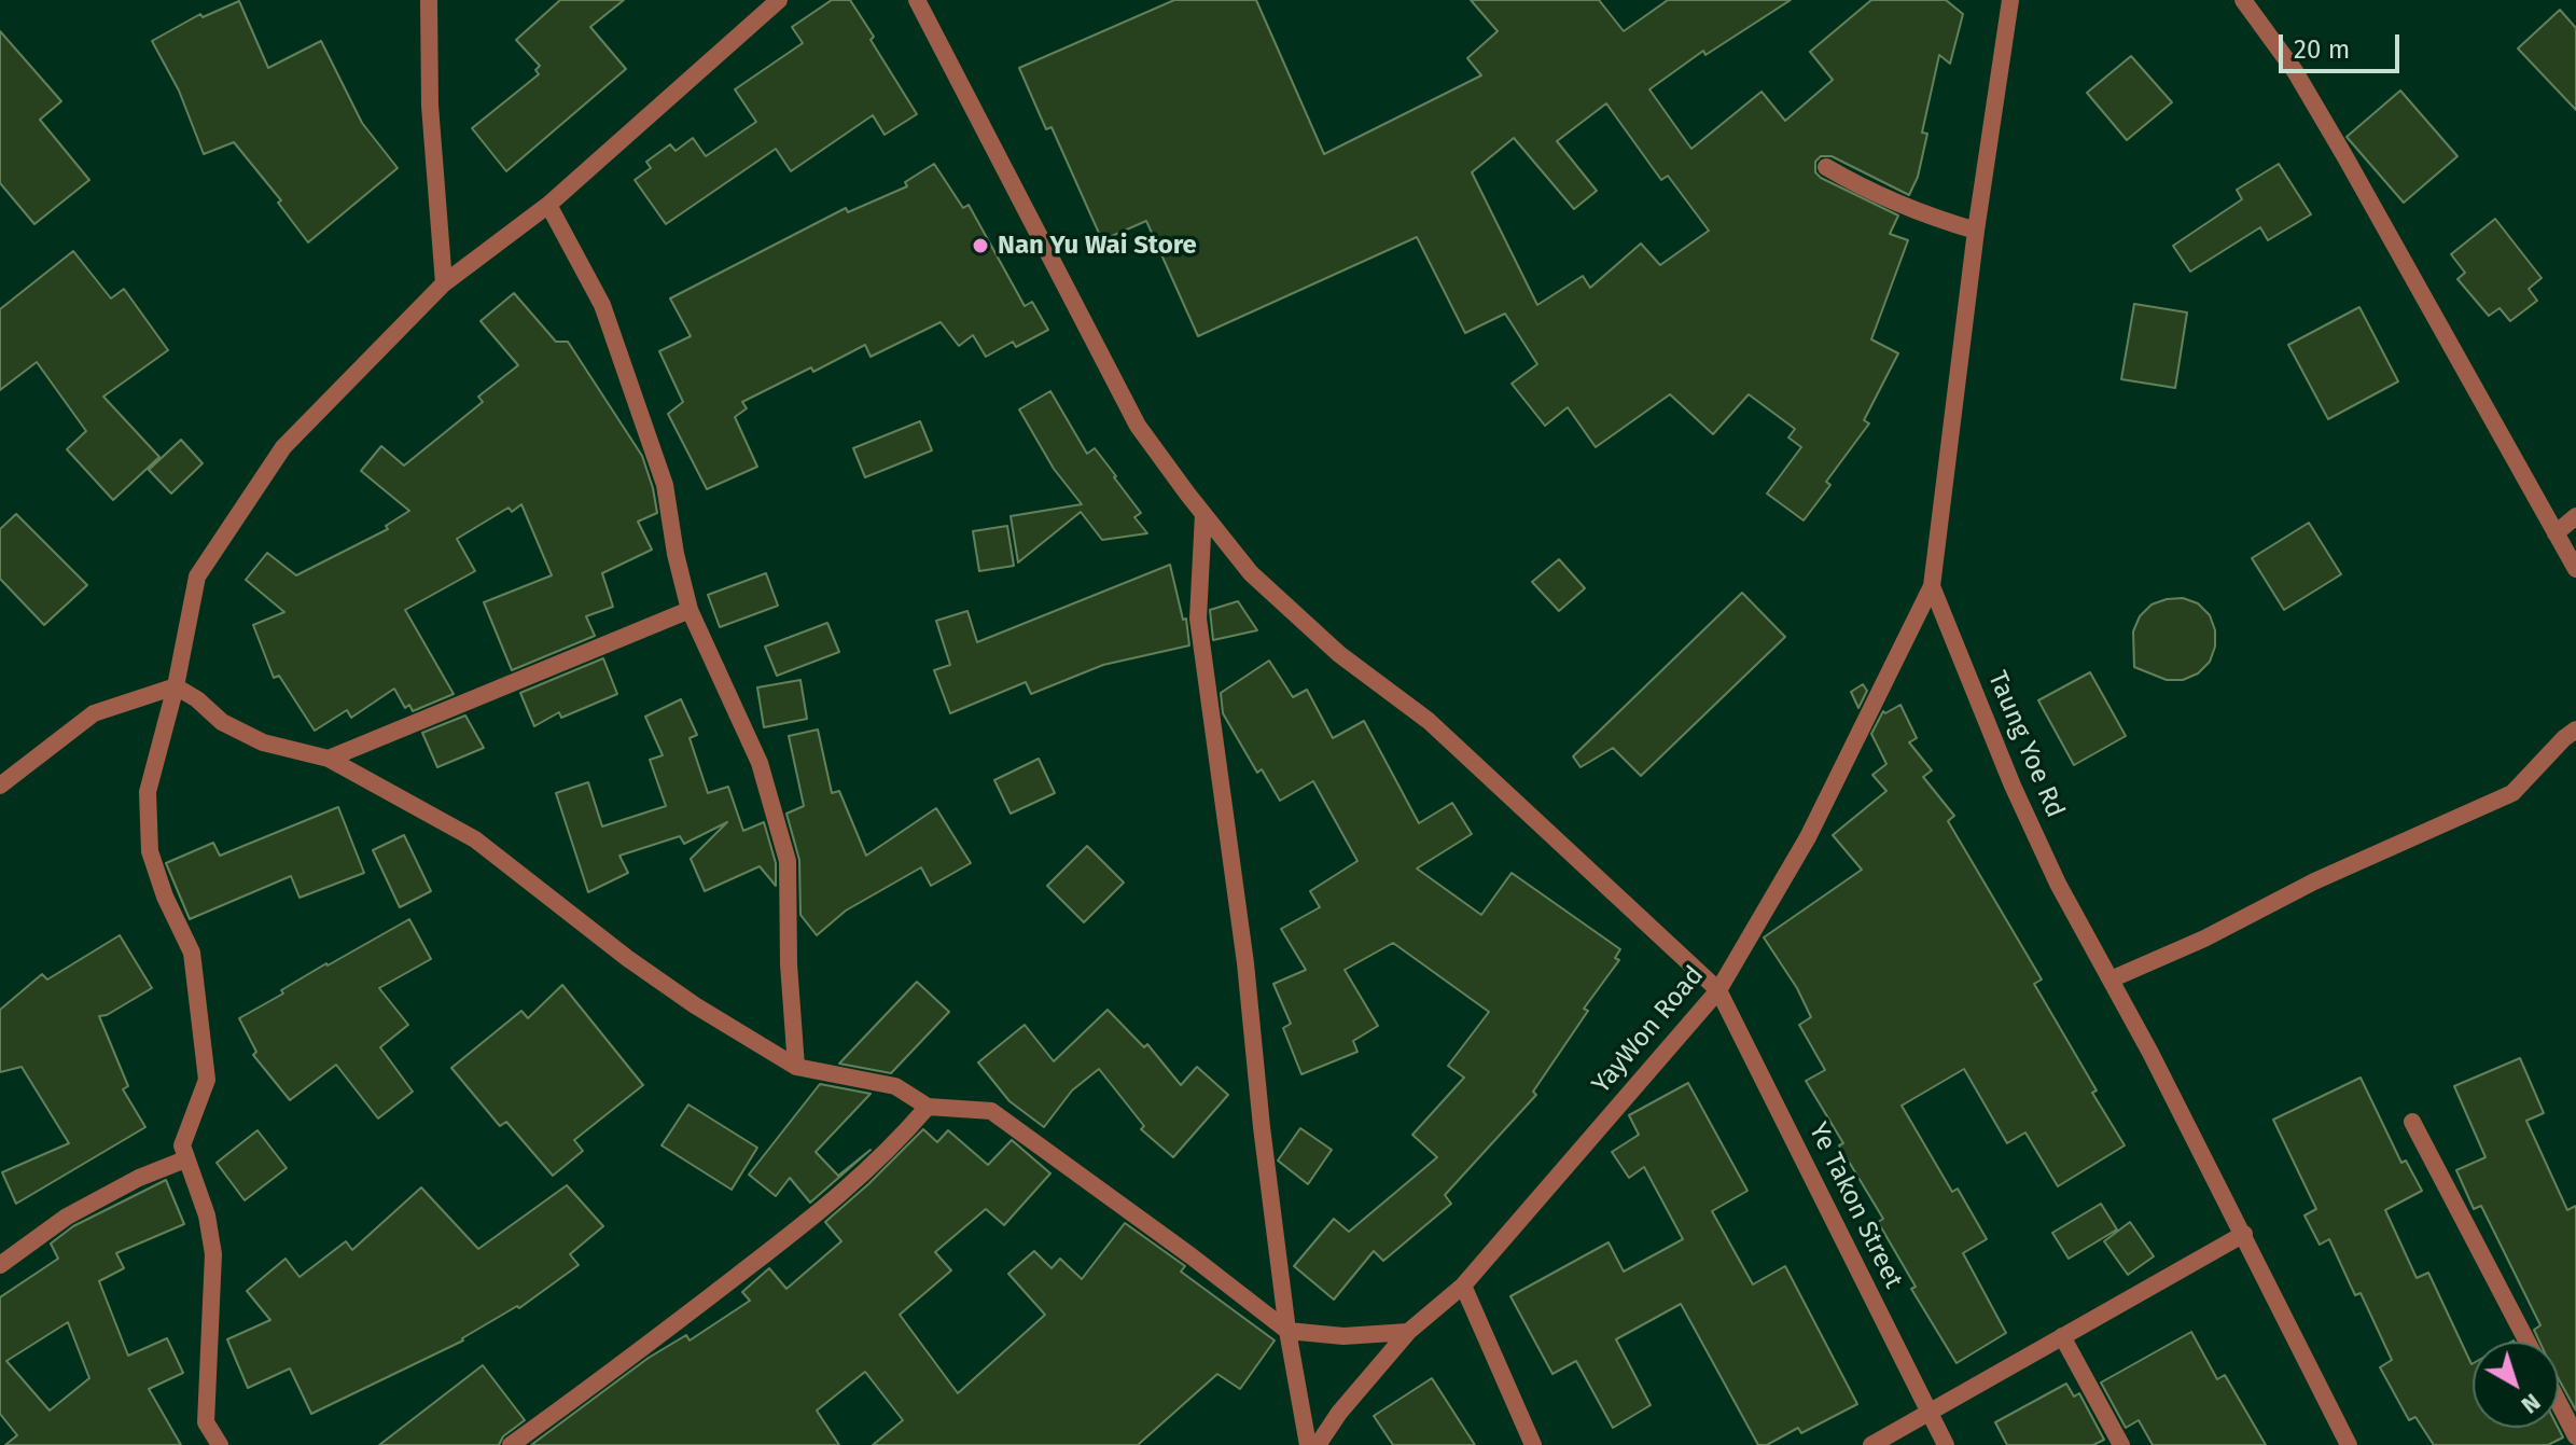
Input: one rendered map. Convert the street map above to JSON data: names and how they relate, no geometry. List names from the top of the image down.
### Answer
{
  "streets": {
    "street": ["Taung Yoe Rd", "YayWon Road", "Ye Takon Street"]
  },
  "crossings": [
    ["Taung Yoe Rd", "YayWon Road"],
    ["YayWon Road", "Ye Takon Street"]
  ],
  "places": ["Nan Yu Wai Store"],
  "scale_bar": "20 m",
  "north": "bottom right"
}
